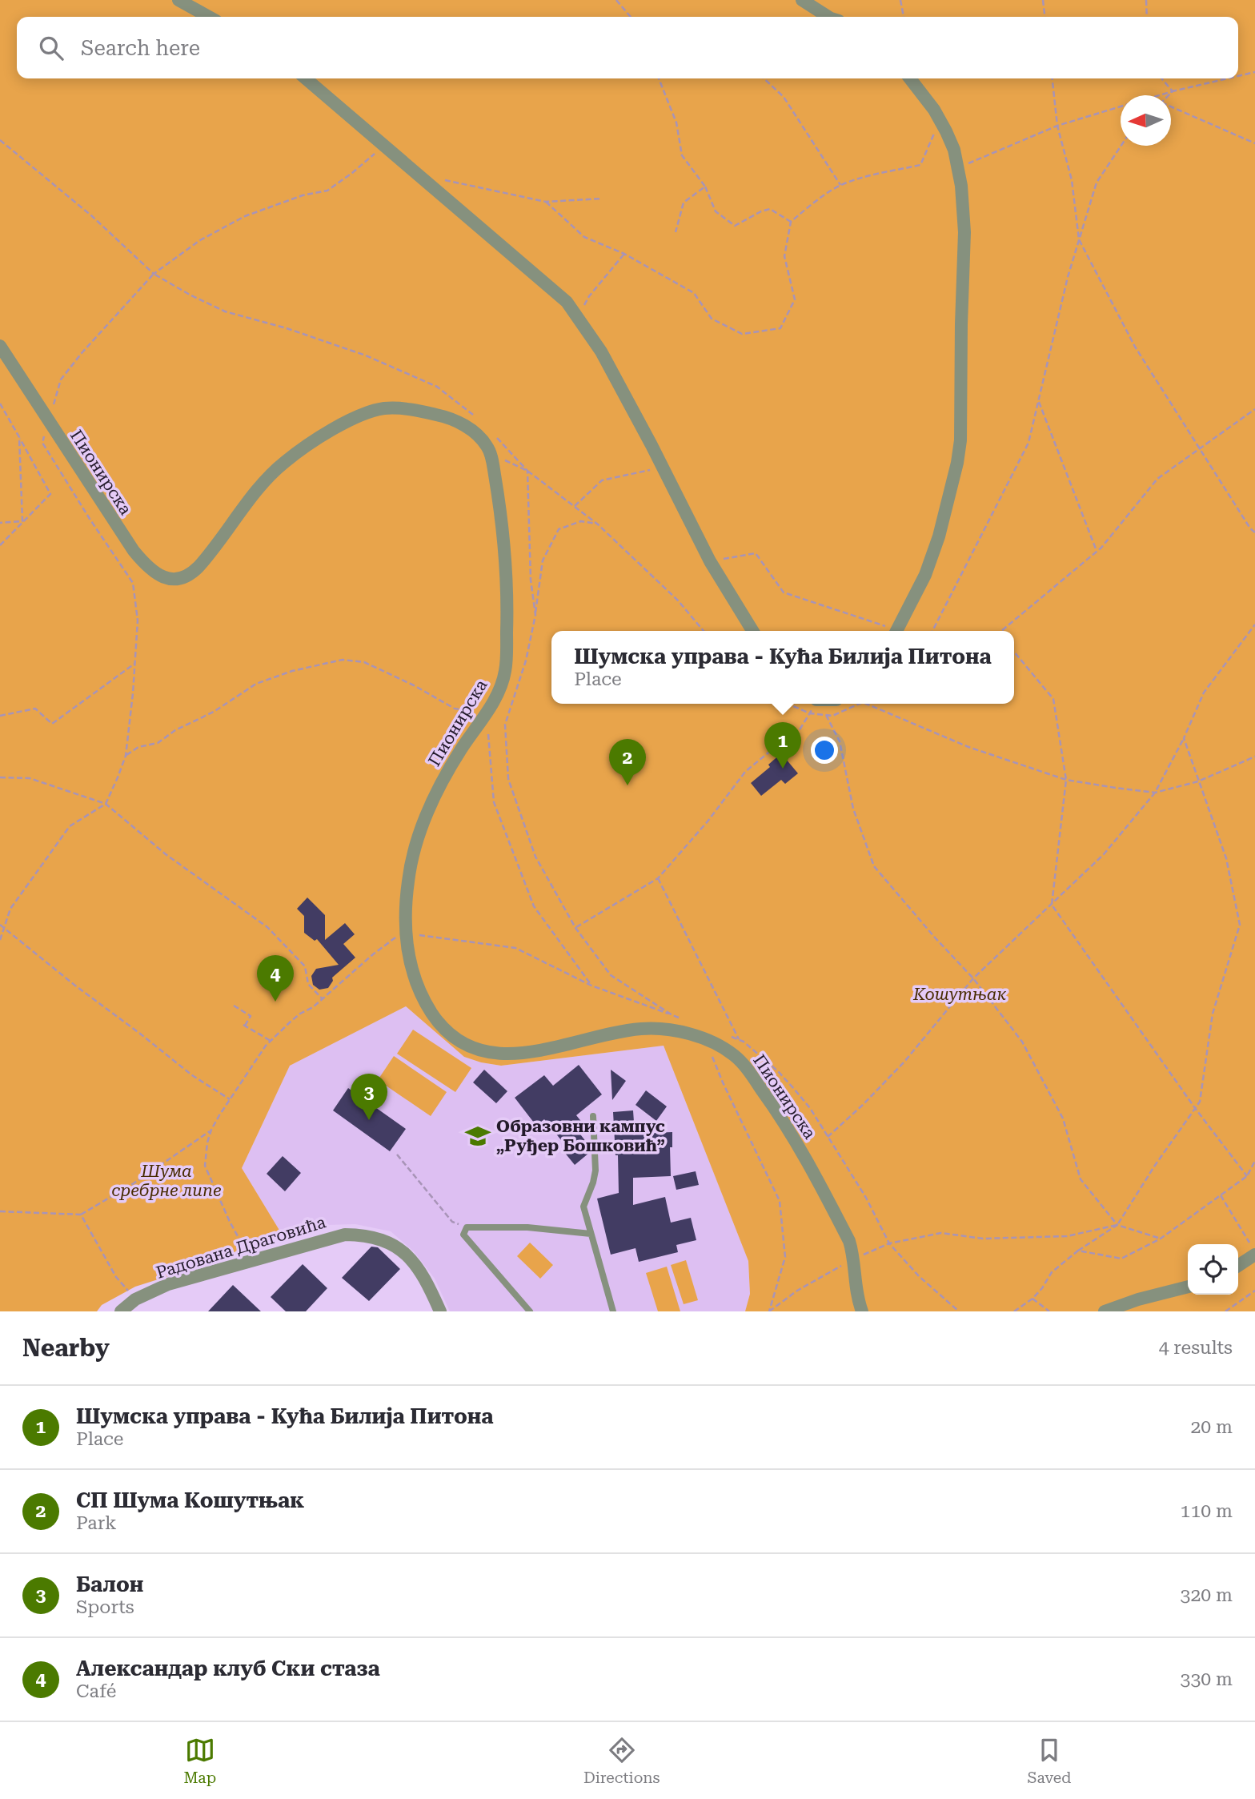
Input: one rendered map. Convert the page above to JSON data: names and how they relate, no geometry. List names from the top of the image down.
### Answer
{
  "streets": {
    "street": ["Пионирска", "Радована Драговића"]
  },
  "parks": ["Кошутњак", "Шума сребрне липе"],
  "places": {
    "school or university": ["Образовни кампус „Руђер Бошковић”"]
  },
  "north": "left",
  "page": {
    "search": "Search here",
    "popup": ["Шумска управа - Кућа Билија Питона", "Place"],
    "pins": [
      "1",
      "2",
      "4",
      "3"
    ],
    "heading": ["Nearby", "4 results"],
    "list": [
      {
        "mark": "1",
        "name": "Шумска управа - Кућа Билија Питона",
        "note": "Place",
        "value": "20 m"
      },
      {
        "mark": "2",
        "name": "СП Шума Кошутњак",
        "note": "Park",
        "value": "110 m"
      },
      {
        "mark": "3",
        "name": "Балон",
        "note": "Sports",
        "value": "320 m"
      },
      {
        "mark": "4",
        "name": "Александар клуб Ски стаза",
        "note": "Café",
        "value": "330 m"
      }
    ],
    "nav": ["Map", "Directions", "Saved"]
  }
}
